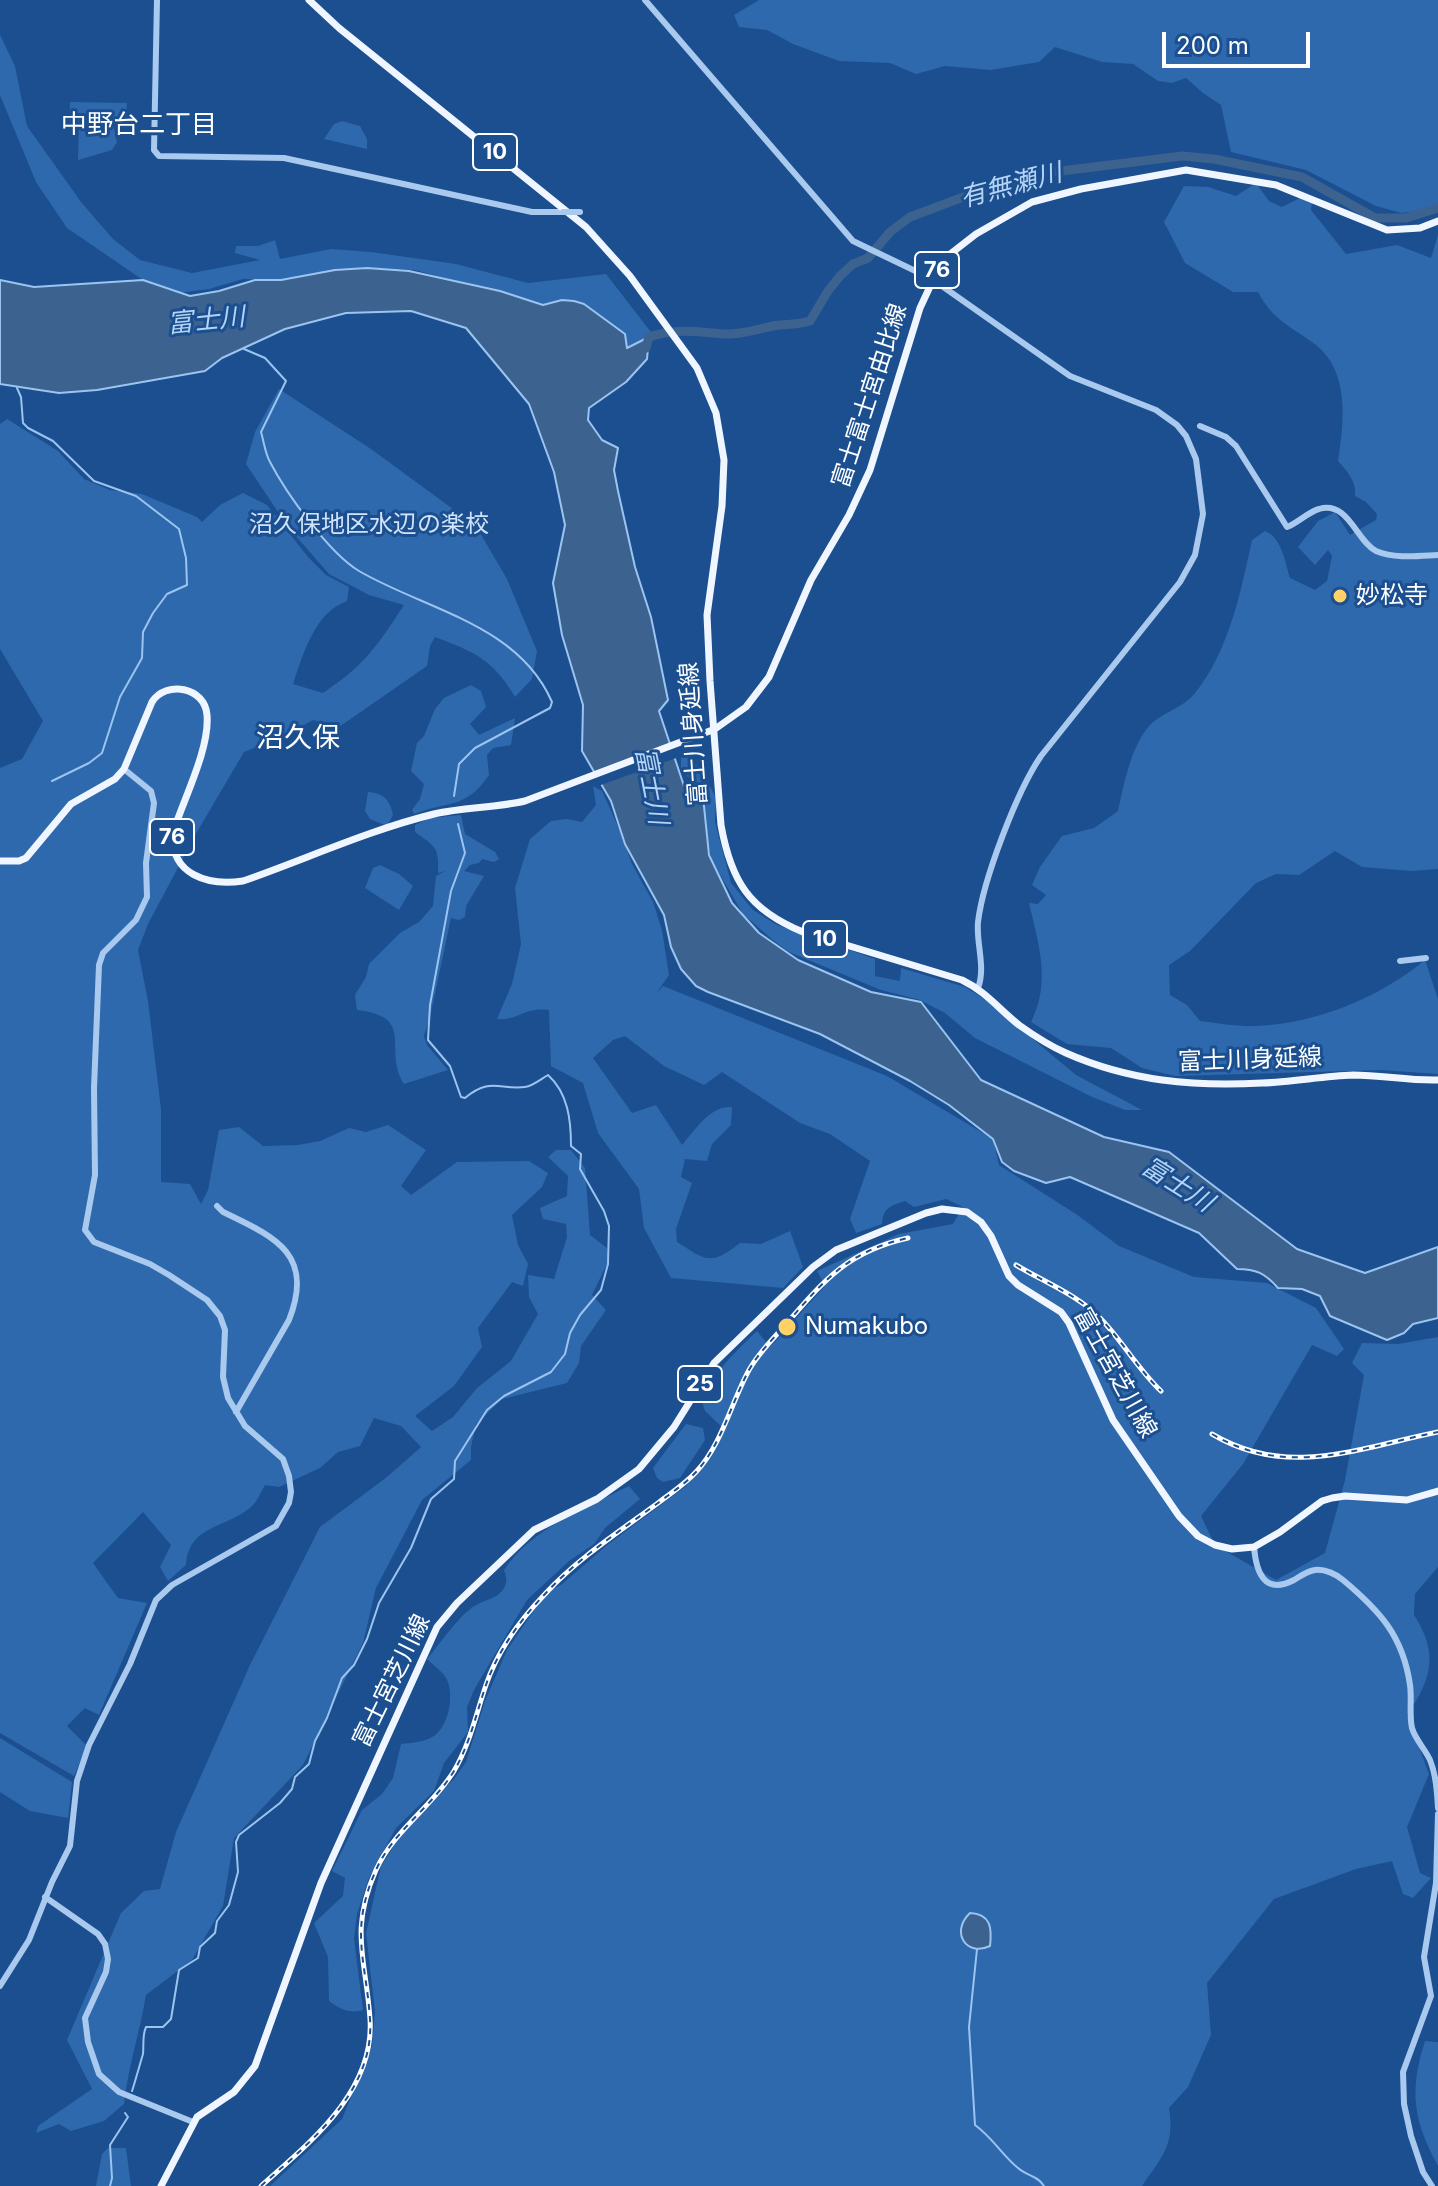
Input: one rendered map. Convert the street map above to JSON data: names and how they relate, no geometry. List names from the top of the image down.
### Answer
{
  "streets": {
    "main road": [
      "10",
      "76",
      "富士富士宮由比線",
      "富士川身延線",
      "富士宮芝川線",
      "25"
    ]
  },
  "crossings": [
    ["富士富士宮由比線", "富士川身延線"]
  ],
  "districts": ["中野台二丁目", "沼久保"],
  "water": ["有無瀬川", "富士川"],
  "parks": ["沼久保地区水辺の楽校"],
  "places": ["妙松寺", "Numakubo"],
  "scale_bar": "200 m"
}
